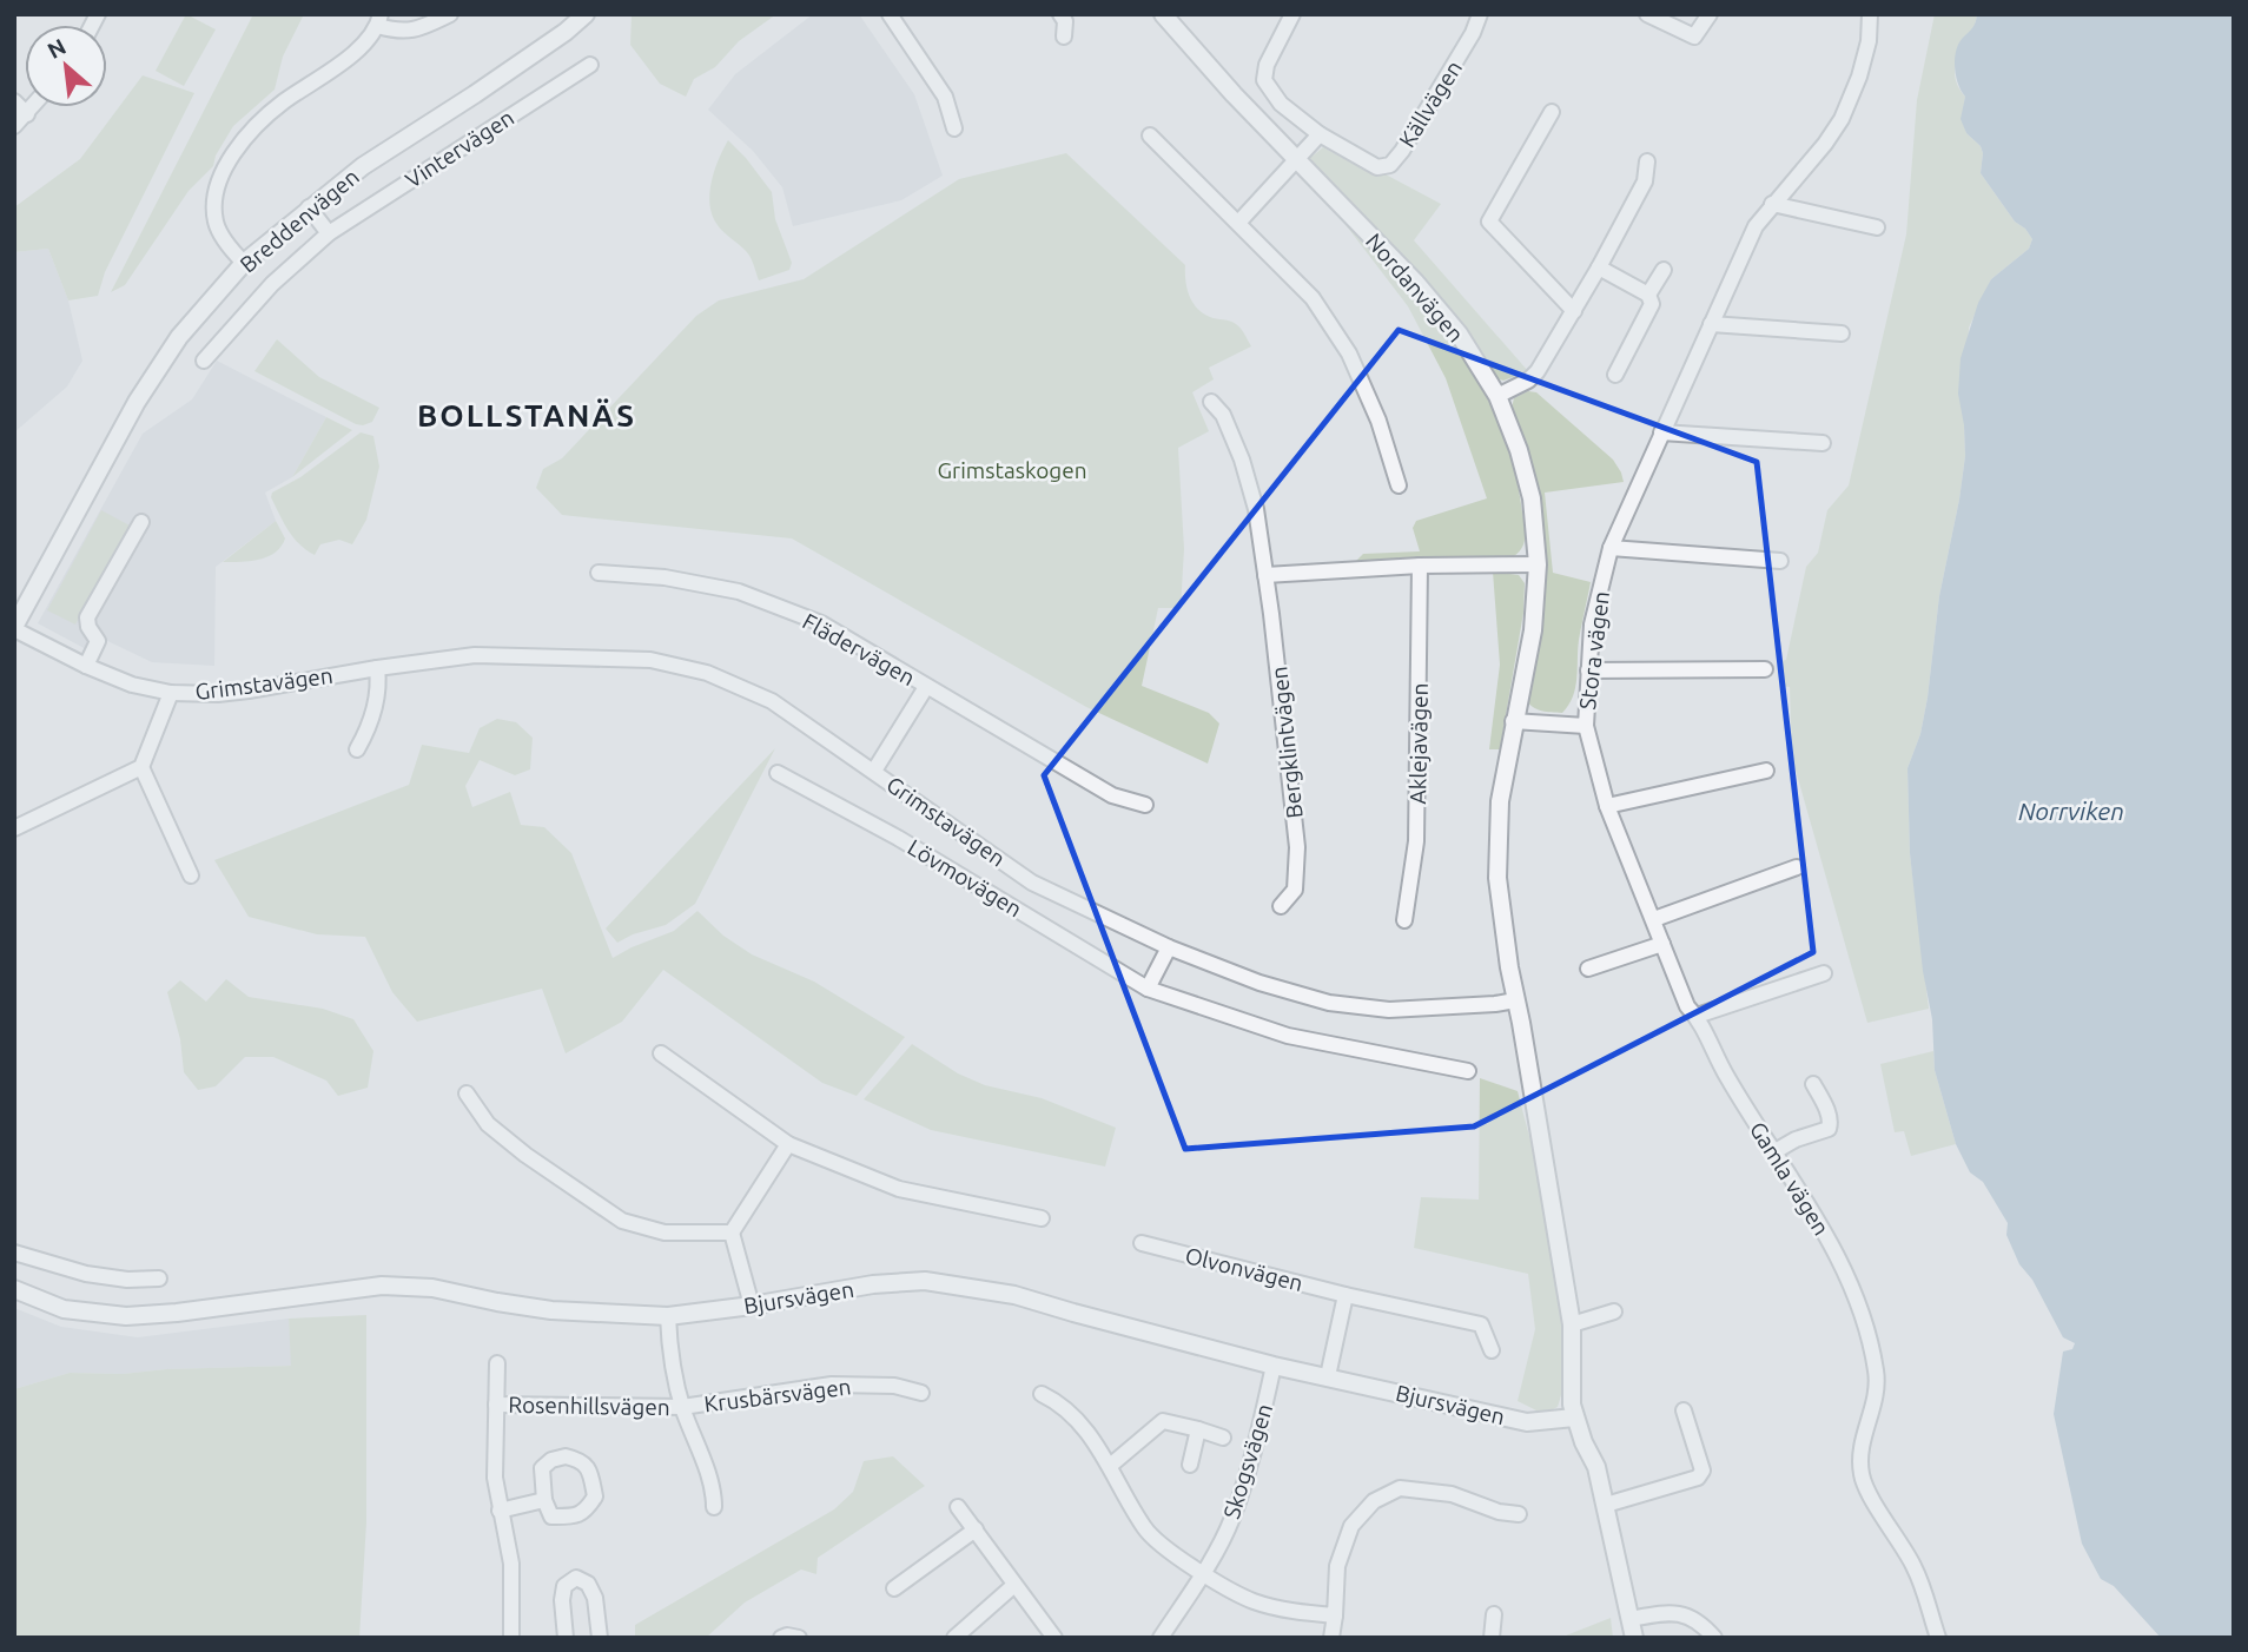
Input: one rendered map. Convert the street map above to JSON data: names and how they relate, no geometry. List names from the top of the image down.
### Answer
{
  "streets": {
    "street": [
      "Källvägen",
      "Vintervägen",
      "Breddenvägen",
      "Nordanvägen",
      "Flädervägen",
      "Stora vägen",
      "Grimstavägen",
      "Bergklintvägen",
      "Aklejavägen",
      "Lövmovägen",
      "Gamla vägen",
      "Olvonvägen",
      "Bjursvägen",
      "Krusbärsvägen",
      "Rosenhillsvägen",
      "Skogsvägen"
    ]
  },
  "crossings": [
    ["Breddenvägen", "Grimstavägen"],
    ["Nordanvägen", "Stora vägen"],
    ["Flädervägen", "Grimstavägen"],
    ["Stora vägen", "Gamla vägen"],
    ["Bjursvägen", "Skogsvägen"],
    ["Krusbärsvägen", "Rosenhillsvägen"]
  ],
  "districts": ["BOLLSTANÄS"],
  "water": ["Norrviken"],
  "parks": ["Grimstaskogen"],
  "north": "top left"
}
